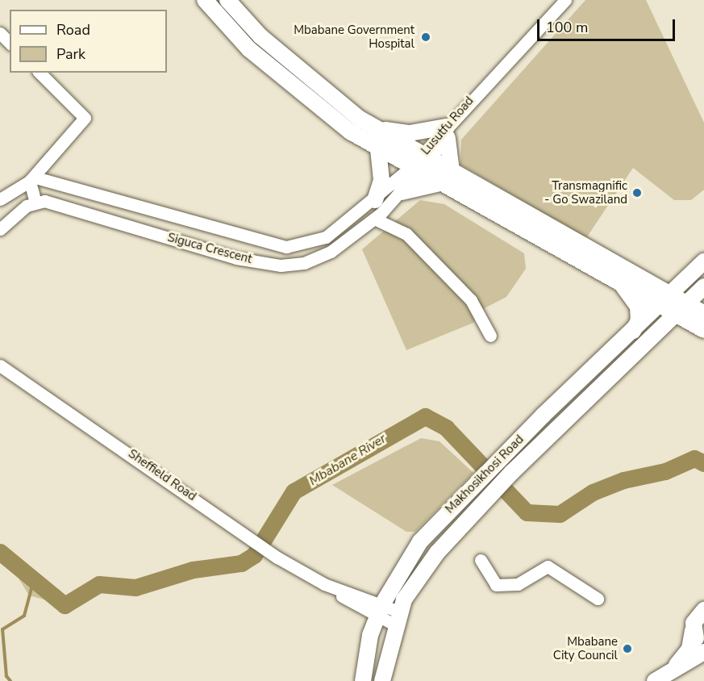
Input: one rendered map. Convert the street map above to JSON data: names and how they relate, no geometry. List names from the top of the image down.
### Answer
{
  "streets": {
    "main road": ["Makhosikhosi Road"],
    "street": ["Lusutfu Road", "Siguca Crescent", "Sheffield Road"]
  },
  "crossings": [
    ["Lusutfu Road", "Siguca Crescent"],
    ["Makhosikhosi Road", "Sheffield Road"]
  ],
  "water": ["Mbabane River"],
  "places": ["Mbabane Government Hospital", "Transmagnific - Go Swaziland", "Mbabane City Council"],
  "legend": ["Road", "Park"],
  "scale_bar": "100 m"
}
